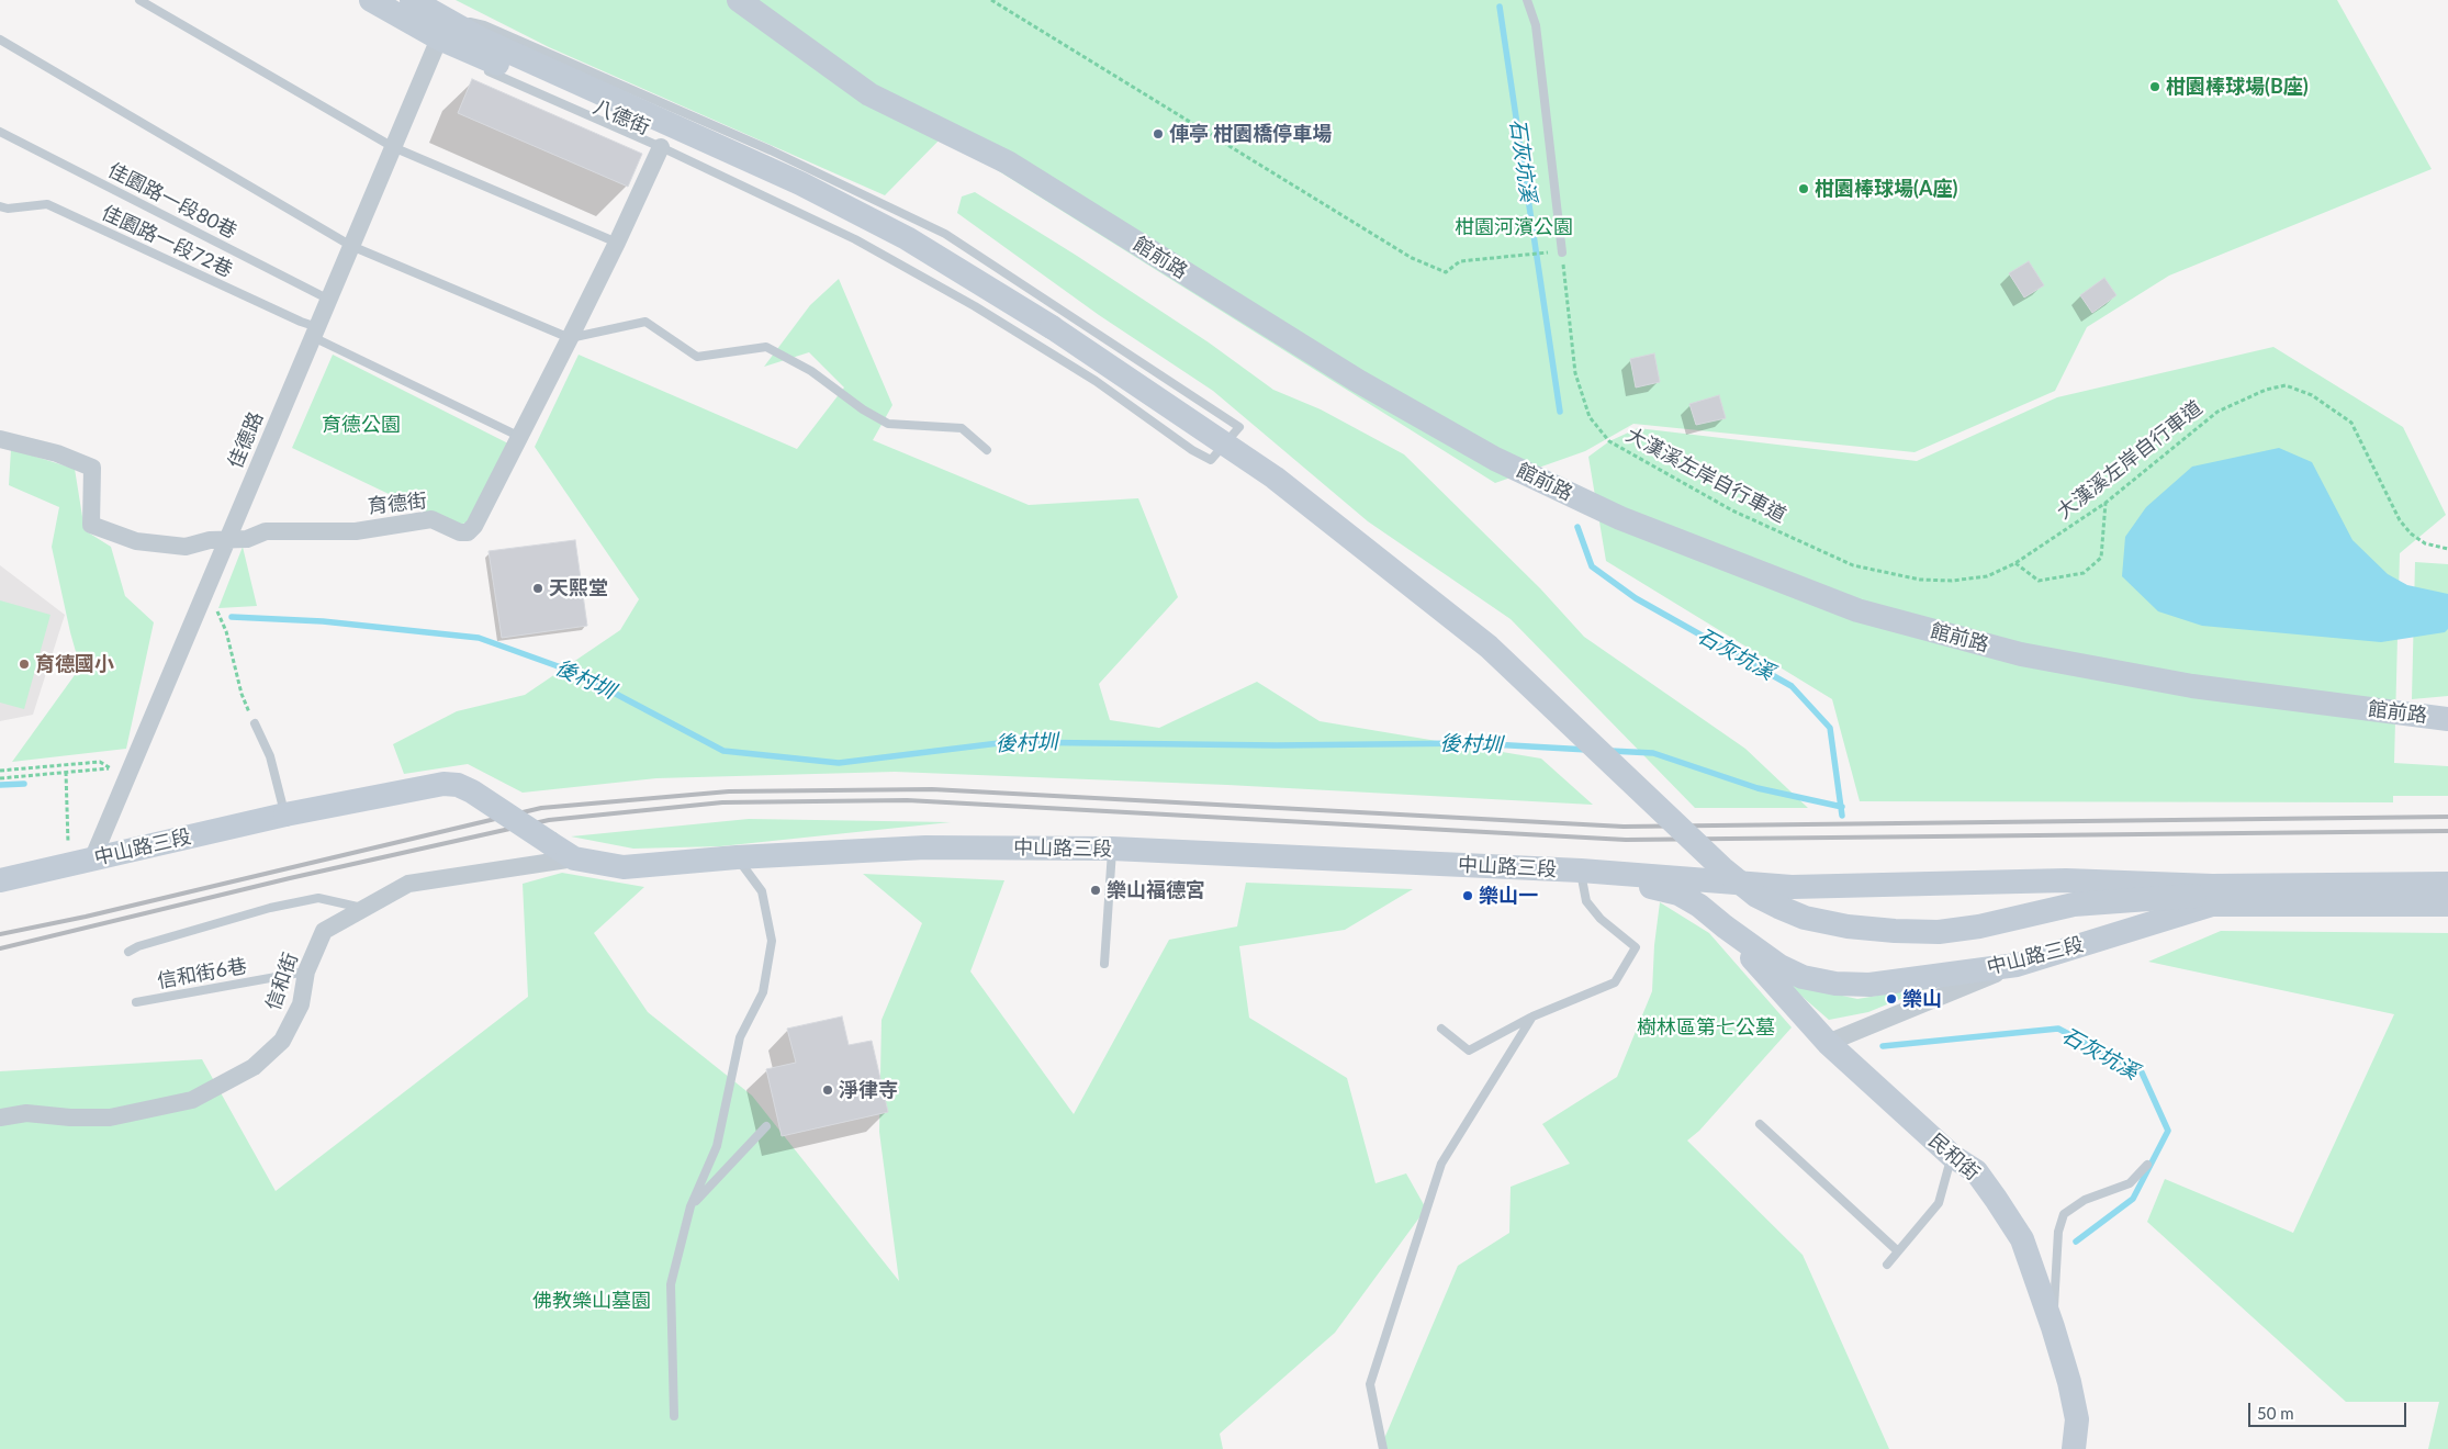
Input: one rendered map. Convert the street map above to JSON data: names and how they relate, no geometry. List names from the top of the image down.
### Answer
{
  "streets": {
    "street": [
      "八德街",
      "館前路",
      "佳德路",
      "育德街",
      "中山路三段",
      "信和街",
      "民和街"
    ],
    "lane": ["佳園路一段80巷", "佳園路一段72巷", "信和街6巷"],
    "path": ["大漢溪左岸自行車道"]
  },
  "crossings": [
    ["八德街", "佳德路"],
    ["八德街", "中山路三段"],
    ["佳園路一段80巷", "佳德路"],
    ["佳園路一段72巷", "佳德路"],
    ["佳園路一段72巷", "育德街"],
    ["佳德路", "育德街"],
    ["佳德路", "中山路三段"],
    ["中山路三段", "信和街"],
    ["中山路三段", "民和街"],
    ["信和街6巷", "信和街"]
  ],
  "water": ["石灰坑溪", "後村圳"],
  "parks": [
    "柑園河濱公園",
    "育德公園",
    "樹林區第七公墓",
    "佛教樂山墓園"
  ],
  "places": [
    "柑園棒球場(B座)",
    "俥亭 柑園橋停車場",
    "柑園棒球場(A座)",
    "天熙堂",
    "育德國小",
    "樂山福德宮",
    "樂山一",
    "樂山",
    "淨律寺"
  ],
  "scale_bar": "50 m"
}
